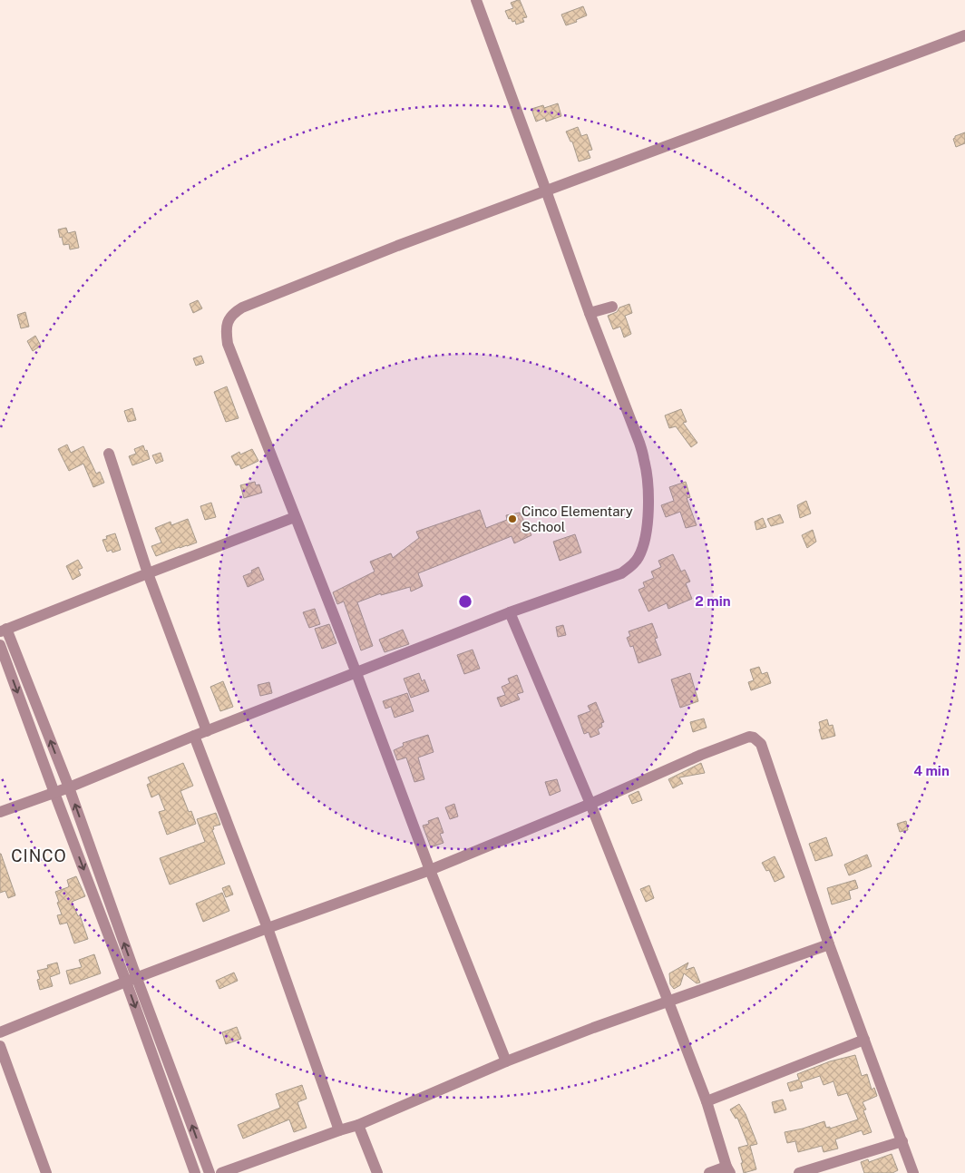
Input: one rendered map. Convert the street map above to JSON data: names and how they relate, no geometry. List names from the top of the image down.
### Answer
{
  "districts": ["CINCO"],
  "places": ["Cinco Elementary School"],
  "rings": ["2 min", "4 min"]
}
